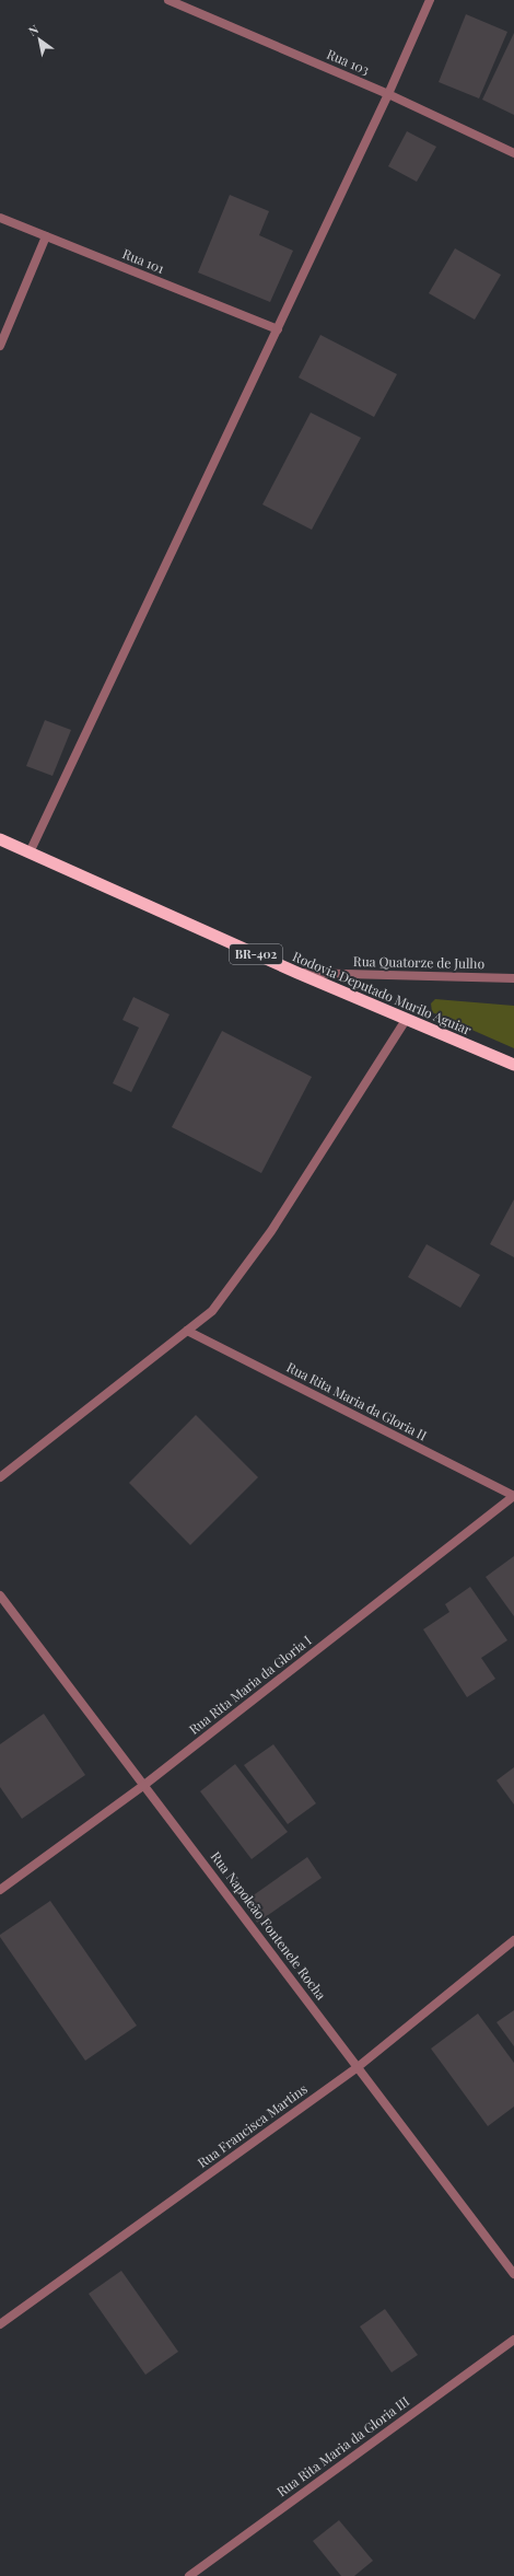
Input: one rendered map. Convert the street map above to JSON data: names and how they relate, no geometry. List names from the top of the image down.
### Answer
{
  "streets": {
    "highway": ["BR-402", "Rodovia Deputado Murilo Aguiar"],
    "street": [
      "Rua 103",
      "Rua 101",
      "Rua Quatorze de Julho",
      "Rua Rita Maria da Gloria II",
      "Rua Rita Maria da Gloria I",
      "Rua Napoleão Fontenele Rocha",
      "Rua Francisca Martins",
      "Rua Rita Maria da Gloria III"
    ]
  },
  "crossings": [
    ["Rua Quatorze de Julho", "Rodovia Deputado Murilo Aguiar"],
    ["Rua Rita Maria da Gloria II", "Rua Rita Maria da Gloria I"],
    ["Rua Rita Maria da Gloria I", "Rua Napoleão Fontenele Rocha"],
    ["Rua Napoleão Fontenele Rocha", "Rua Francisca Martins"]
  ],
  "north": "top left"
}
